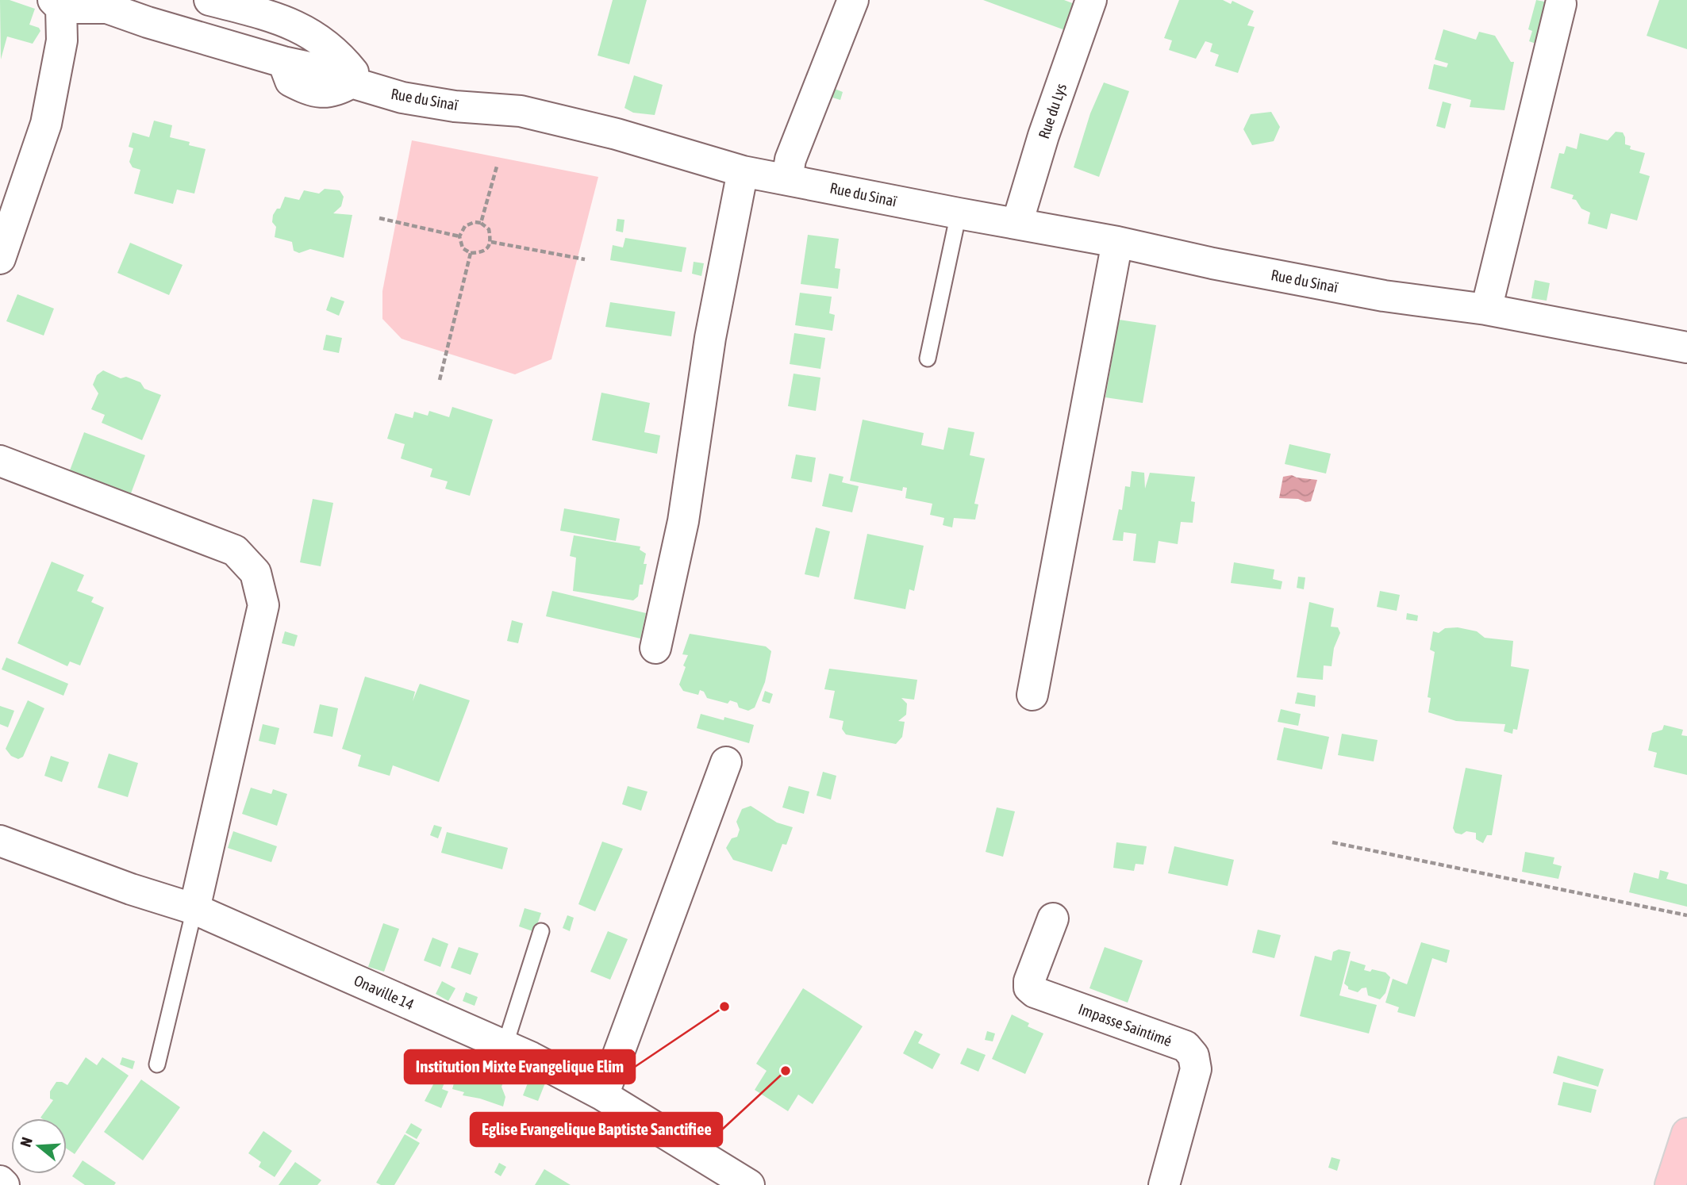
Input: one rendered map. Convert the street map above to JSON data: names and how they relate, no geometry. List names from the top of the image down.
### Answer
{
  "streets": {
    "street": [
      "Rue du Sinaï",
      "Rue du Lys",
      "Onaville 14",
      "Impasse Saintimé"
    ]
  },
  "crossings": [
    ["Rue du Sinaï", "Rue du Lys"]
  ],
  "places": ["Institution Mixte Evangelique Elim", "Eglise Evangelique Baptiste Sanctifiee"],
  "north": "left"
}
